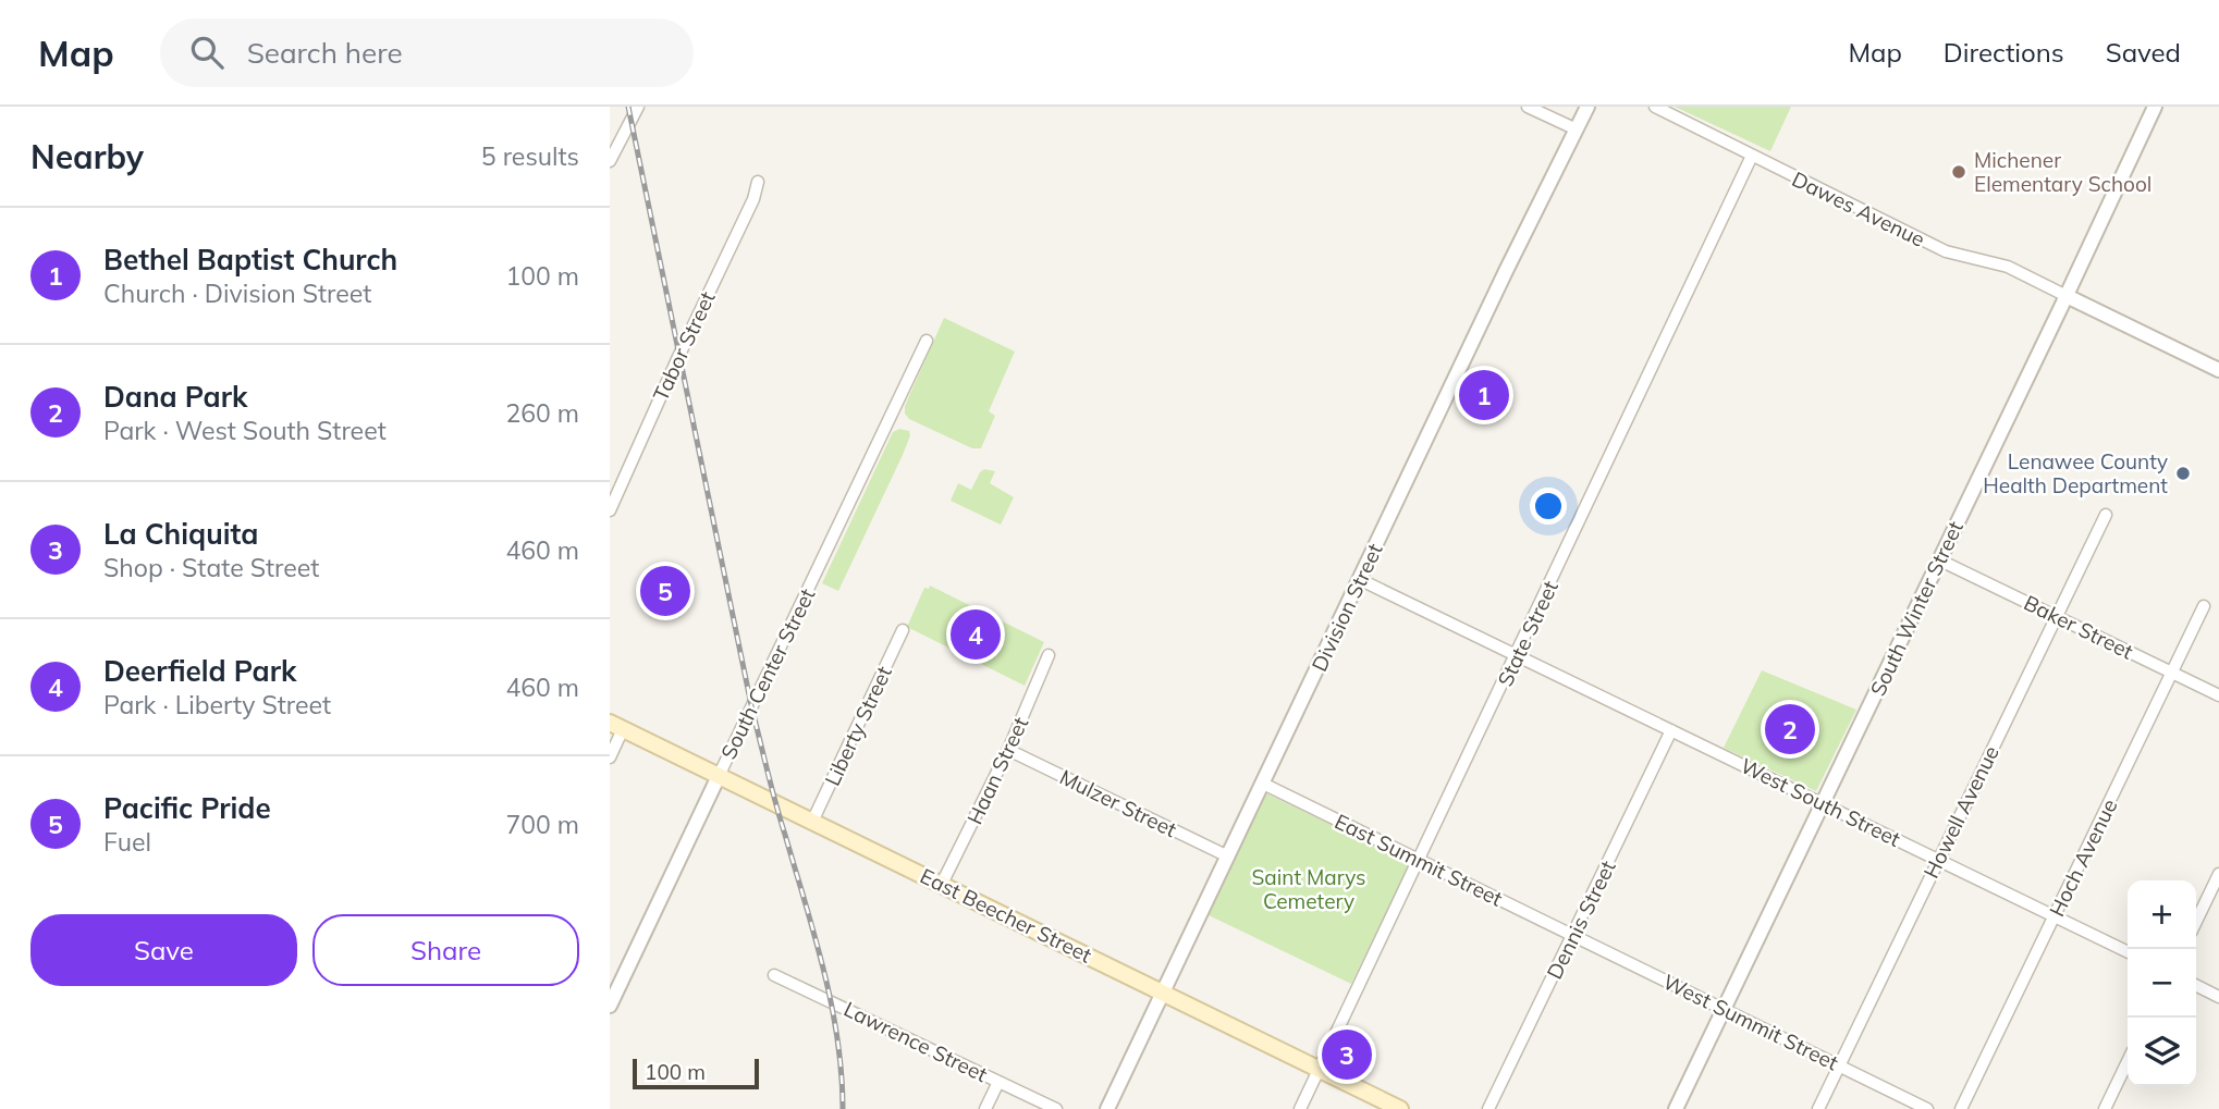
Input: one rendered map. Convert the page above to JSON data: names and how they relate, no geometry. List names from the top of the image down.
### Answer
{
  "streets": {
    "main road": ["East Beecher Street"],
    "street": [
      "Dawes Avenue",
      "Tabor Street",
      "Division Street",
      "South Winter Street",
      "Baker Street",
      "State Street",
      "South Center Street",
      "Liberty Street",
      "Haan Street",
      "West South Street",
      "Mulzer Street",
      "Howell Avenue",
      "Hoch Avenue",
      "East Summit Street",
      "Dennis Street",
      "West Summit Street",
      "Lawrence Street"
    ]
  },
  "crossings": [
    ["Dawes Avenue", "South Winter Street"],
    ["Dawes Avenue", "State Street"],
    ["Division Street", "West South Street"],
    ["Division Street", "Mulzer Street"],
    ["Division Street", "East Summit Street"],
    ["Division Street", "East Beecher Street"],
    ["South Winter Street", "Baker Street"],
    ["South Winter Street", "West South Street"],
    ["South Winter Street", "West Summit Street"],
    ["Baker Street", "Howell Avenue"],
    ["Baker Street", "Hoch Avenue"],
    ["State Street", "West South Street"],
    ["State Street", "East Summit Street"],
    ["State Street", "East Beecher Street"],
    ["South Center Street", "East Beecher Street"],
    ["Liberty Street", "East Beecher Street"],
    ["Haan Street", "Mulzer Street"],
    ["Haan Street", "East Beecher Street"],
    ["West South Street", "Howell Avenue"],
    ["West South Street", "Hoch Avenue"],
    ["West South Street", "Dennis Street"],
    ["Howell Avenue", "West Summit Street"],
    ["East Summit Street", "Dennis Street"],
    ["East Summit Street", "West Summit Street"],
    ["Dennis Street", "West Summit Street"]
  ],
  "parks": ["Saint Marys Cemetery"],
  "places": ["Michener Elementary School", "Lenawee County Health Department"],
  "scale_bar": "100 m",
  "page": {
    "header": "Map",
    "search": "Search here",
    "nav": ["Map", "Directions", "Saved"],
    "heading": ["Nearby", "5 results"],
    "list": [
      {
        "mark": "1",
        "name": "Bethel Baptist Church",
        "note": "Church · Division Street",
        "value": "100 m"
      },
      {
        "mark": "2",
        "name": "Dana Park",
        "note": "Park · West South Street",
        "value": "260 m"
      },
      {
        "mark": "3",
        "name": "La Chiquita",
        "note": "Shop · State Street",
        "value": "460 m"
      },
      {
        "mark": "4",
        "name": "Deerfield Park",
        "note": "Park · Liberty Street",
        "value": "460 m"
      },
      {
        "mark": "5",
        "name": "Pacific Pride",
        "note": "Fuel",
        "value": "700 m"
      }
    ],
    "pins": [
      "1",
      "5",
      "4",
      "2",
      "3"
    ],
    "map_buttons": ["+", "−"],
    "buttons": ["Save", "Share"],
    "scale": "100 m"
  }
}
